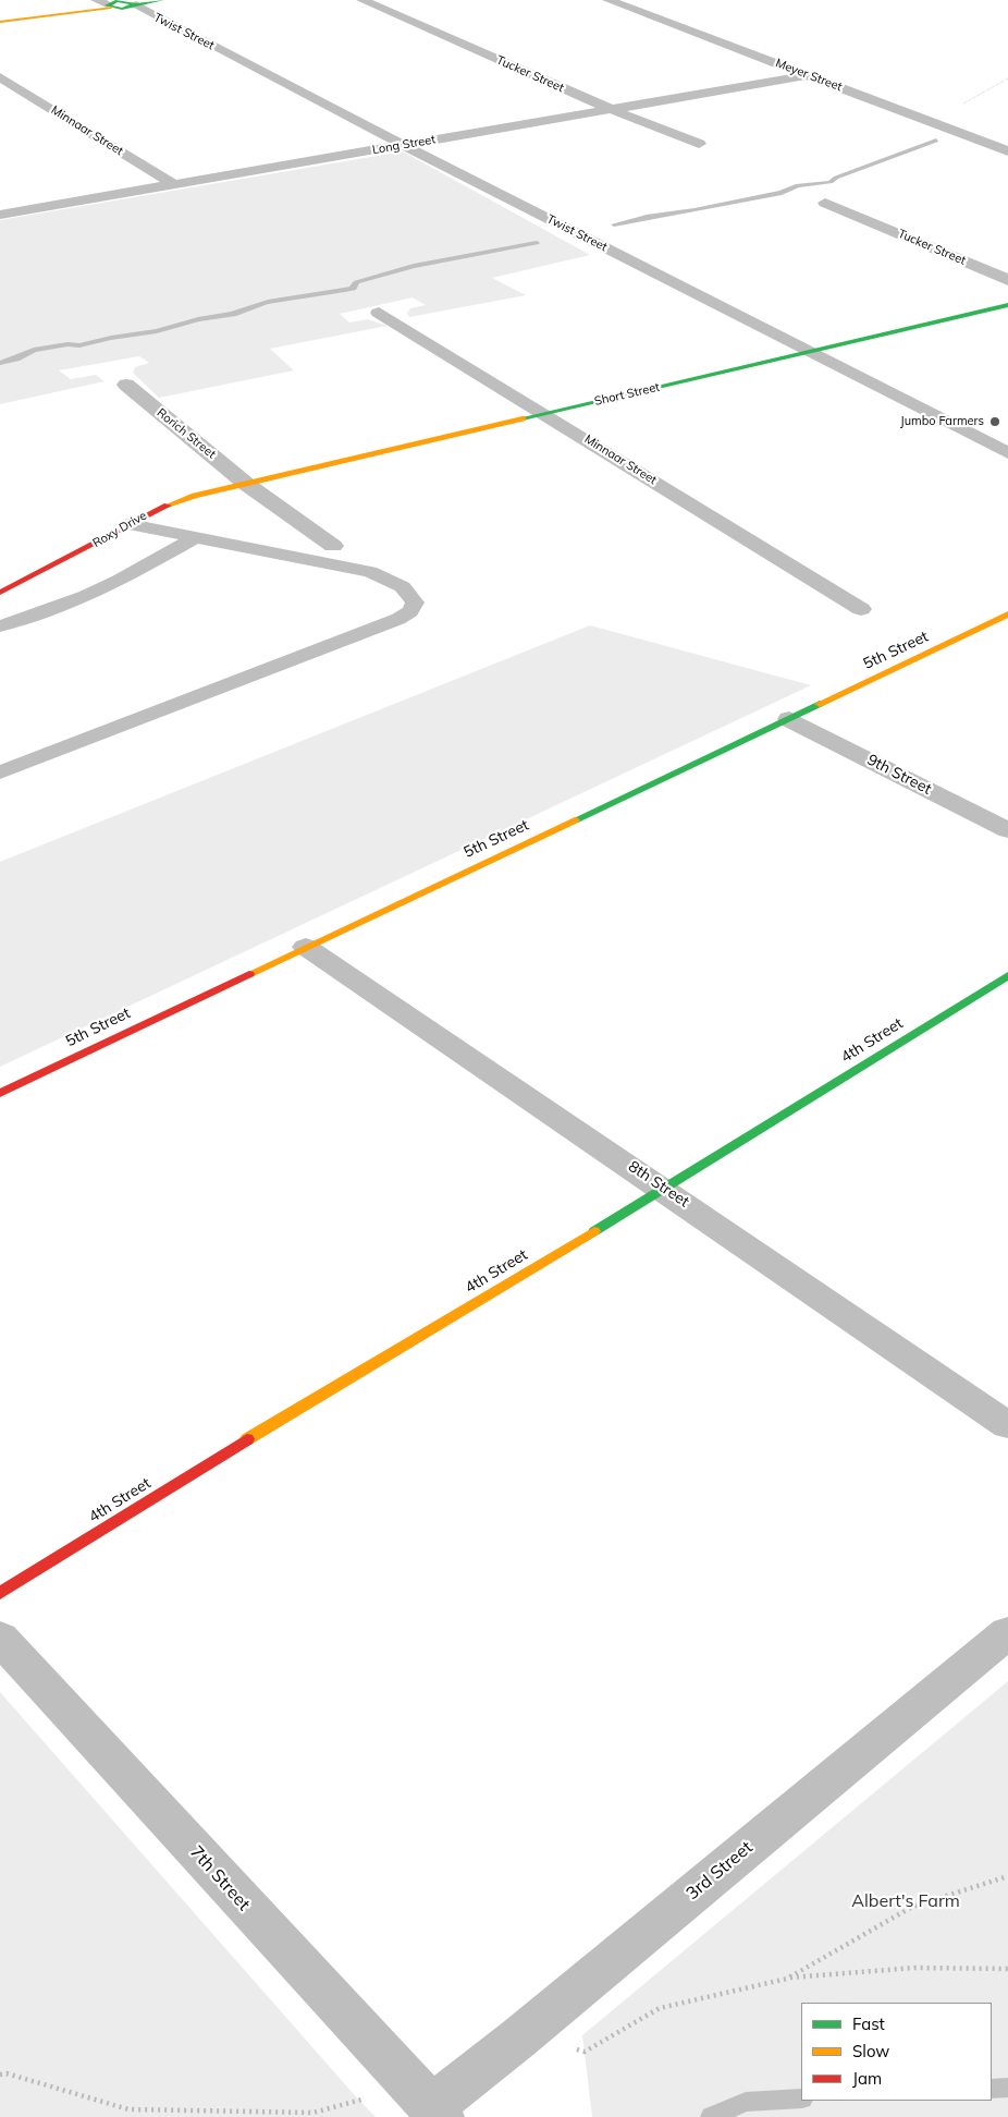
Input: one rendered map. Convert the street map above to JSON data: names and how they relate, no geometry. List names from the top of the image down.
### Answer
{
  "streets": {
    "street": [
      "Twist Street",
      "Tucker Street",
      "Meyer Street",
      "Minnaar Street",
      "Long Street",
      "Short Street",
      "Rorich Street",
      "Roxy Drive",
      "5th Street",
      "9th Street",
      "4th Street",
      "8th Street",
      "3rd Street",
      "7th Street"
    ]
  },
  "crossings": [
    ["Twist Street", "Long Street"],
    ["Twist Street", "Short Street"],
    ["Tucker Street", "Long Street"],
    ["Meyer Street", "Long Street"],
    ["Minnaar Street", "Long Street"],
    ["Minnaar Street", "Short Street"],
    ["Short Street", "Rorich Street"],
    ["Short Street", "Roxy Drive"],
    ["Rorich Street", "Roxy Drive"],
    ["5th Street", "9th Street"],
    ["5th Street", "8th Street"],
    ["4th Street", "8th Street"],
    ["3rd Street", "7th Street"]
  ],
  "parks": ["Albert's Farm"],
  "places": ["Jumbo Farmers"],
  "legend": ["Fast", "Slow", "Jam"]
}
